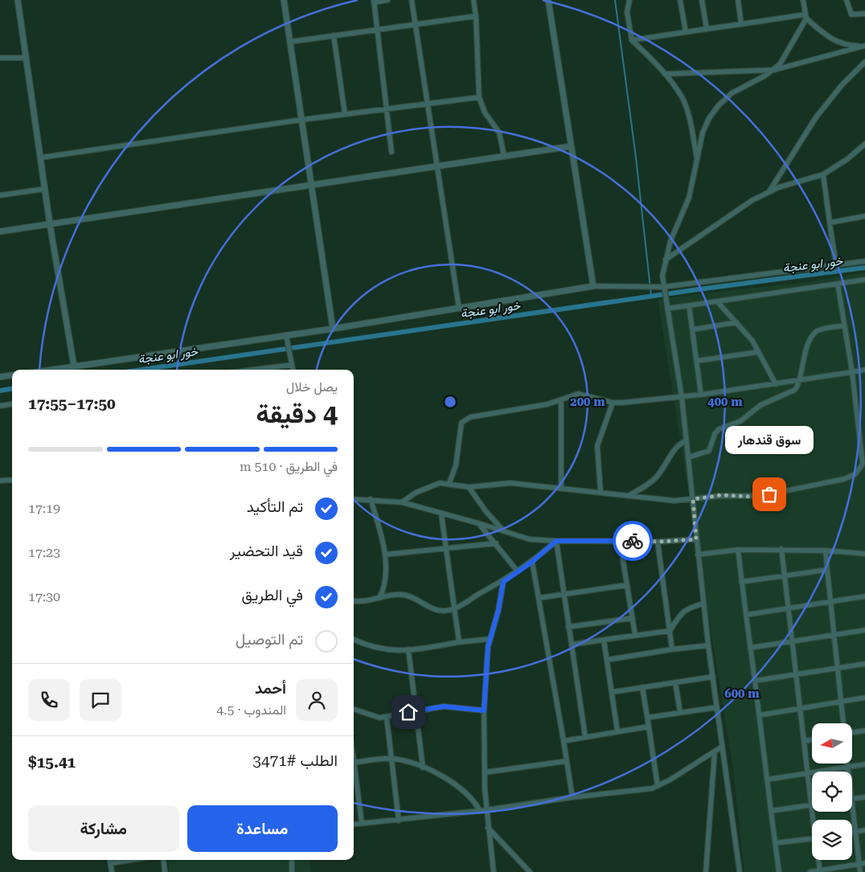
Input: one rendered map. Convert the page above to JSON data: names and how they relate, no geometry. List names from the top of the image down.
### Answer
{
  "water": ["خور ابو عنجة"],
  "places": ["سوق قندهار"],
  "north": "left",
  "page": {
    "heading": ["4 دقيقة", "يصل خلال", "17:50–17:55"],
    "panel": [
      "أحمد",
      "المندوب · 4.5",
      "الطلب #3471",
      "$15.41"
    ],
    "bubble": "سوق قندهار",
    "bar": "في الطريق · 510 m",
    "list": [
      ["تم التأكيد", "17:19"],
      ["قيد التحضير", "17:23"],
      ["في الطريق", "17:30"],
      "تم التوصيل"
    ],
    "buttons": ["مساعدة", "مشاركة"]
  },
  "rings": ["200 m", "400 m", "600 m"]
}
